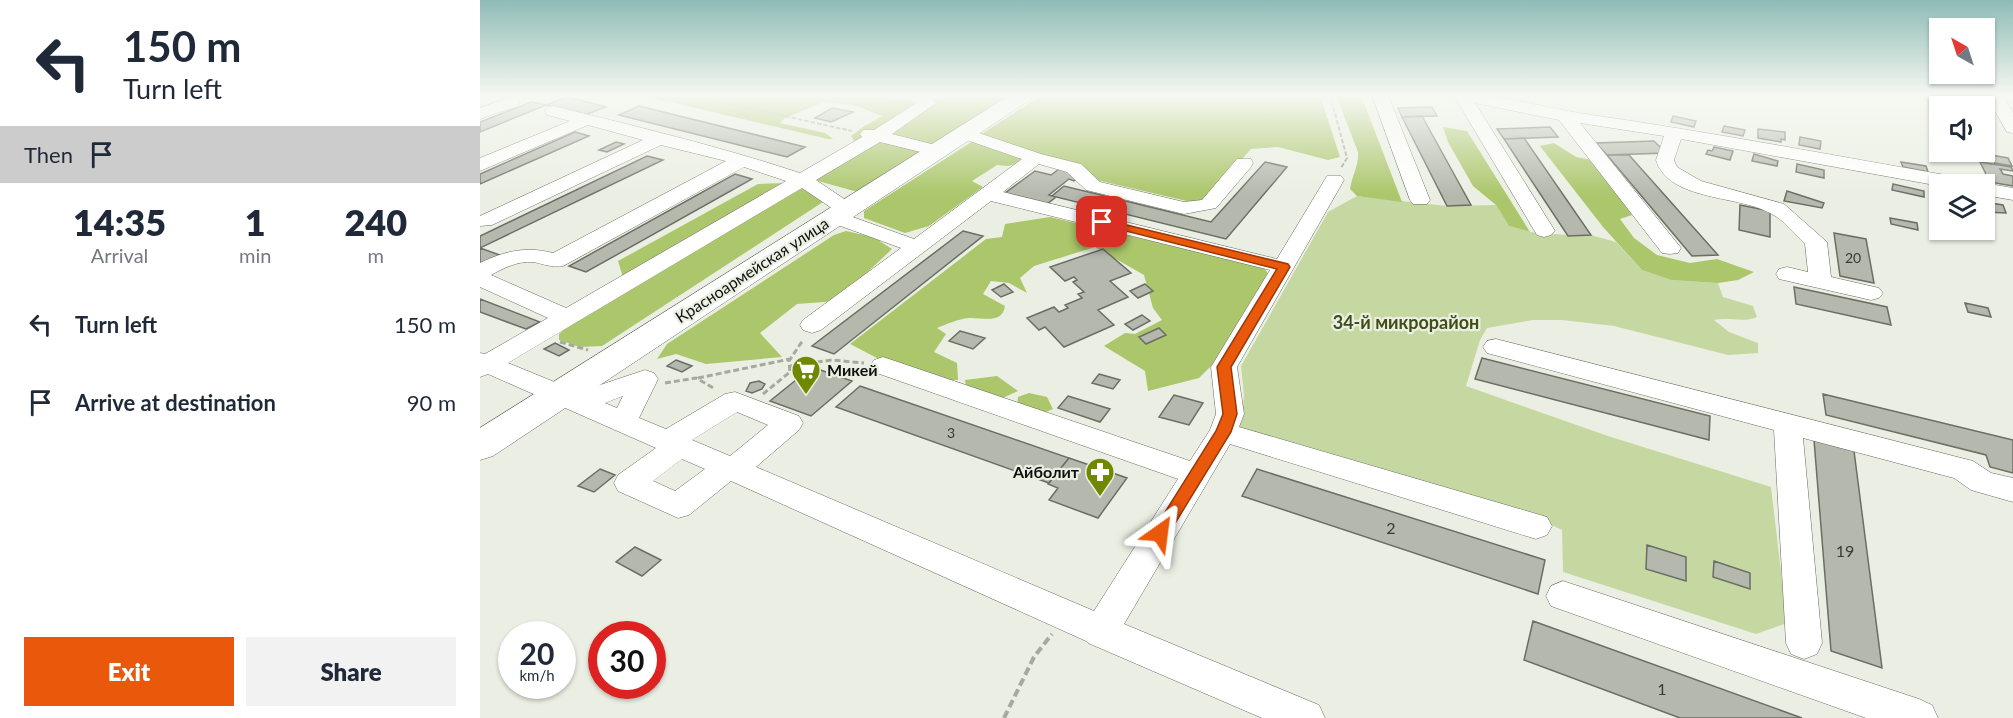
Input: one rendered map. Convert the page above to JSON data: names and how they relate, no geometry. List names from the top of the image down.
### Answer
{
  "streets": {
    "main road": ["Красноармейская улица"]
  },
  "districts": ["34-й микрорайон"],
  "places": {
    "supermarket": ["Микей"],
    "pharmacy": ["Айболит"]
  },
  "house_numbers": [
    "20",
    "3",
    "2",
    "19",
    "1"
  ],
  "north": "top left",
  "page": {
    "turn": ["150 m", "Turn left"],
    "then": "Then",
    "eta": [
      "14:35",
      "Arrival",
      "1",
      "min",
      "240",
      "m"
    ],
    "list": [
      {
        "name": "Turn left",
        "value": "150 m"
      },
      {
        "name": "Arrive at destination",
        "value": "90 m"
      }
    ],
    "speed": "20 km/h",
    "limit": "30",
    "buttons": ["Exit", "Share"]
  }
}
